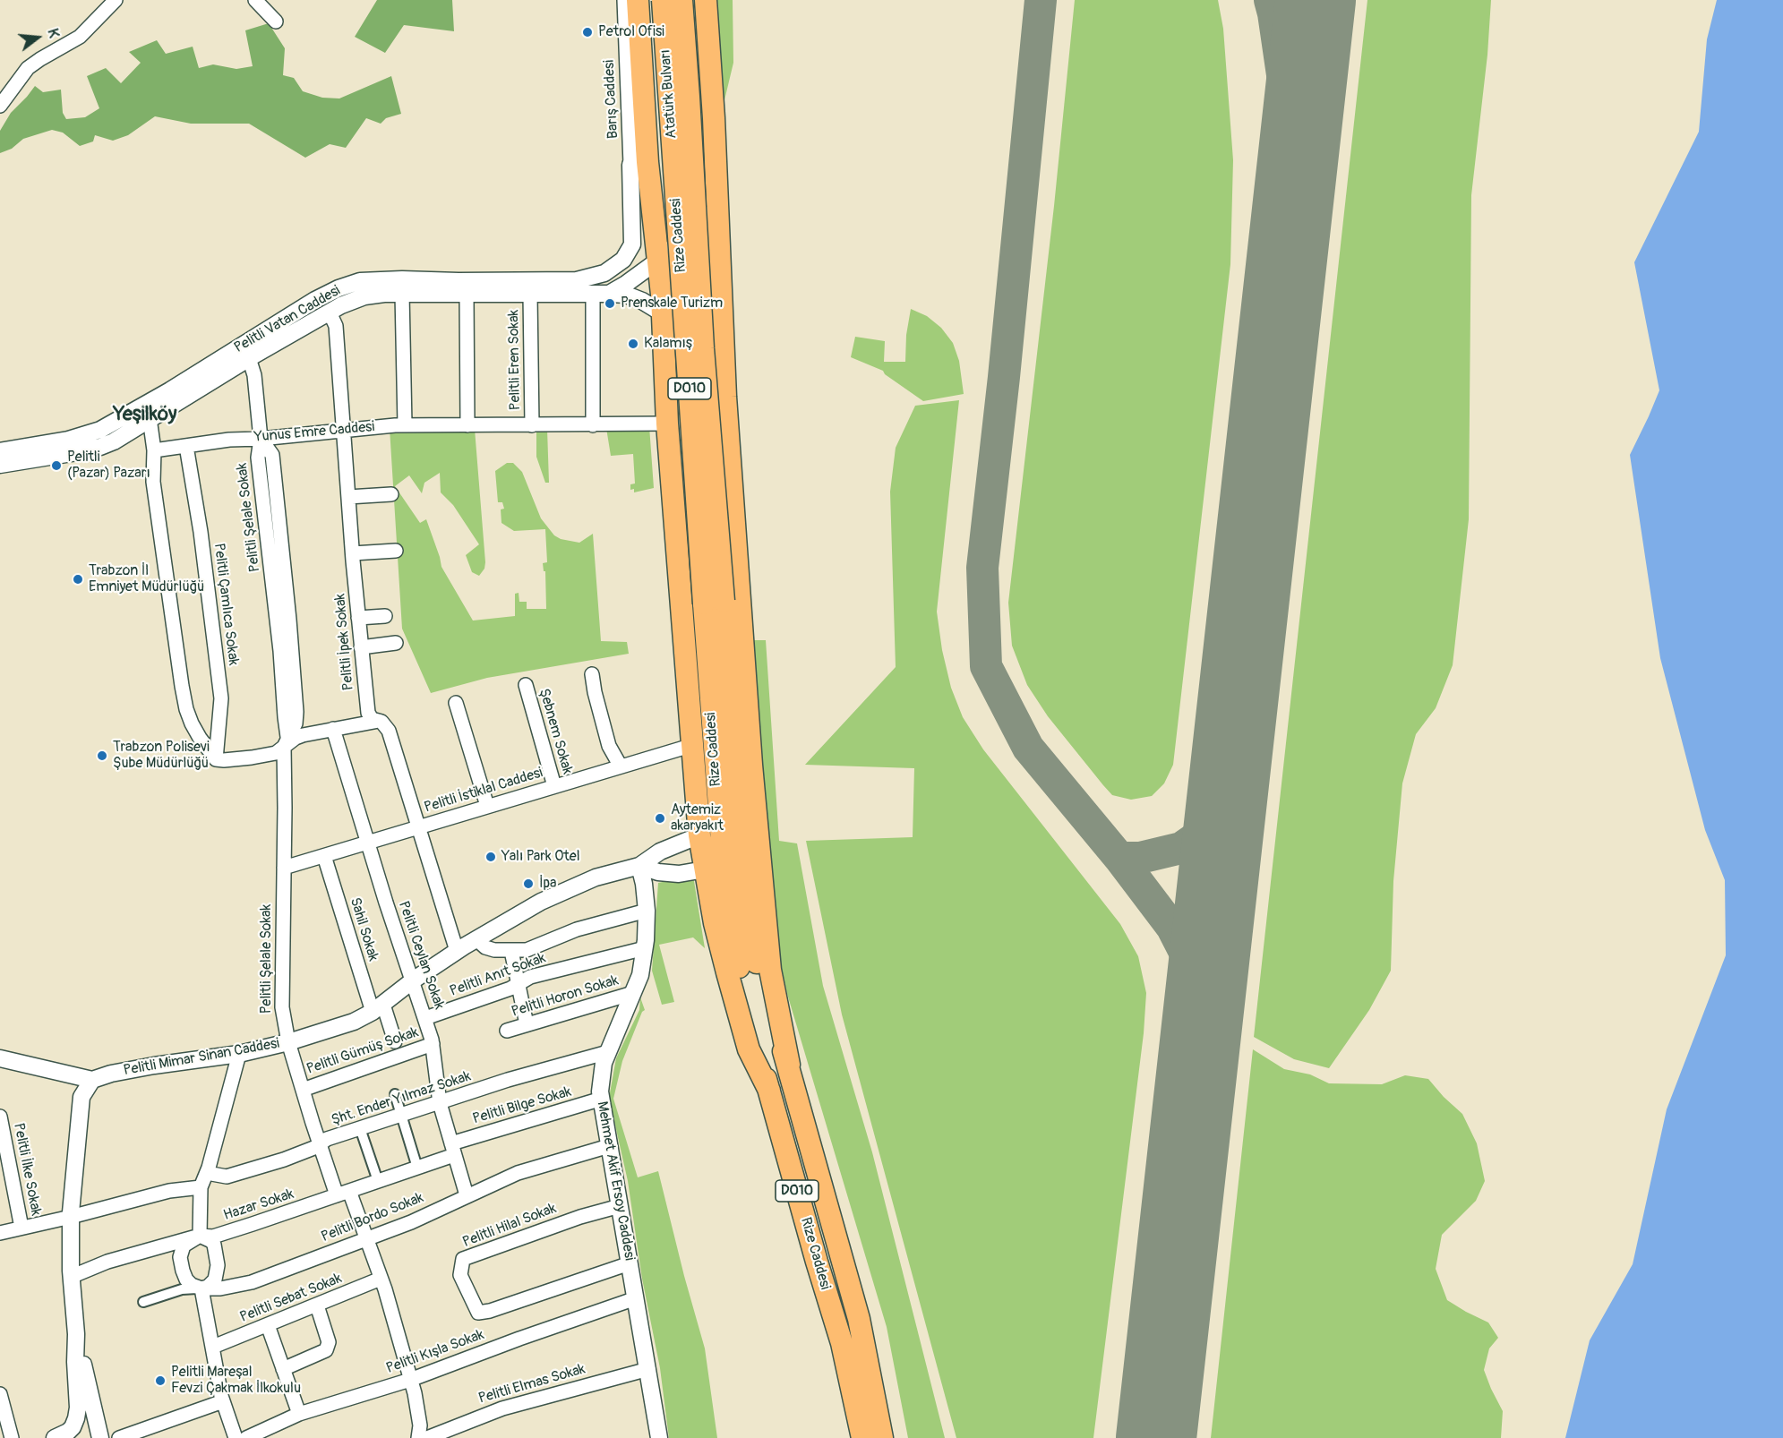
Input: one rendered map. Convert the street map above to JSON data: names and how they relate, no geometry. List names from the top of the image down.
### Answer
{
  "streets": {
    "highway": ["Atatürk Bulvarı", "Rize Caddesi", "D010"],
    "street": [
      "Barış Caddesi",
      "Pelitli Vatan Caddesi",
      "Pelitli Eren Sokak",
      "Yunus Emre Caddesi",
      "Pelitli Şelale Sokak",
      "Pelitli Çamlıca Sokak",
      "Pelitli İpek Sokak",
      "Şebnem Sokak",
      "Pelitli İstiklal Caddesi",
      "Sahil Sokak",
      "Pelitli Ceylan Sokak",
      "Pelitli Anıt Sokak",
      "Pelitli Horon Sokak",
      "Pelitli Gümüş Sokak",
      "Pelitli Mimar Sinan Caddesi",
      "Şht. Ender Yılmaz Sokak",
      "Pelitli Bilge Sokak",
      "Pelitli İlke Sokak",
      "Mehmet Akif Ersoy Caddesi",
      "Hazar Sokak",
      "Pelitli Bordo Sokak",
      "Pelitli Hilal Sokak",
      "Pelitli Sebat Sokak",
      "Pelitli Kışla Sokak",
      "Pelitli Elmas Sokak"
    ]
  },
  "crossings": [
    ["Atatürk Bulvarı", "Rize Caddesi"],
    ["Barış Caddesi", "Pelitli Vatan Caddesi"],
    ["Pelitli Vatan Caddesi", "Pelitli Eren Sokak"],
    ["Pelitli Vatan Caddesi", "Pelitli Şelale Sokak"],
    ["Pelitli Vatan Caddesi", "Pelitli İpek Sokak"],
    ["Pelitli Eren Sokak", "Yunus Emre Caddesi"],
    ["Yunus Emre Caddesi", "Pelitli Şelale Sokak"],
    ["Yunus Emre Caddesi", "Pelitli Çamlıca Sokak"],
    ["Yunus Emre Caddesi", "Pelitli İpek Sokak"],
    ["Pelitli Şelale Sokak", "Pelitli İstiklal Caddesi"],
    ["Pelitli Şelale Sokak", "Pelitli Gümüş Sokak"],
    ["Pelitli Şelale Sokak", "Pelitli Mimar Sinan Caddesi"],
    ["Pelitli Şelale Sokak", "Şht. Ender Yılmaz Sokak"],
    ["Pelitli Şelale Sokak", "Hazar Sokak"],
    ["Pelitli İpek Sokak", "Pelitli İstiklal Caddesi"],
    ["Pelitli İpek Sokak", "Pelitli Mimar Sinan Caddesi"],
    ["Şebnem Sokak", "Pelitli İstiklal Caddesi"],
    ["Pelitli İstiklal Caddesi", "Sahil Sokak"],
    ["Pelitli İstiklal Caddesi", "Pelitli Ceylan Sokak"],
    ["Sahil Sokak", "Pelitli Mimar Sinan Caddesi"],
    ["Pelitli Ceylan Sokak", "Pelitli Anıt Sokak"],
    ["Pelitli Ceylan Sokak", "Pelitli Gümüş Sokak"],
    ["Pelitli Ceylan Sokak", "Pelitli Mimar Sinan Caddesi"],
    ["Pelitli Ceylan Sokak", "Şht. Ender Yılmaz Sokak"],
    ["Pelitli Ceylan Sokak", "Pelitli Bilge Sokak"],
    ["Pelitli Ceylan Sokak", "Hazar Sokak"],
    ["Pelitli Ceylan Sokak", "Pelitli Bordo Sokak"],
    ["Pelitli Anıt Sokak", "Pelitli Mimar Sinan Caddesi"],
    ["Pelitli Anıt Sokak", "Mehmet Akif Ersoy Caddesi"],
    ["Pelitli Horon Sokak", "Mehmet Akif Ersoy Caddesi"],
    ["Pelitli Mimar Sinan Caddesi", "Mehmet Akif Ersoy Caddesi"],
    ["Şht. Ender Yılmaz Sokak", "Mehmet Akif Ersoy Caddesi"],
    ["Pelitli Bilge Sokak", "Mehmet Akif Ersoy Caddesi"],
    ["Pelitli Bilge Sokak", "Hazar Sokak"],
    ["Mehmet Akif Ersoy Caddesi", "Pelitli Bordo Sokak"],
    ["Mehmet Akif Ersoy Caddesi", "Pelitli Hilal Sokak"],
    ["Mehmet Akif Ersoy Caddesi", "Pelitli Kışla Sokak"],
    ["Mehmet Akif Ersoy Caddesi", "Pelitli Elmas Sokak"],
    ["Hazar Sokak", "Pelitli Bordo Sokak"]
  ],
  "districts": ["Yeşilköy"],
  "places": [
    "Petrol Ofisi",
    "Prenskale Turizm",
    "Kalamış",
    "Pelitli (Pazar) Pazarı",
    "Trabzon İl Emniyet Müdürlüğü",
    "Trabzon Polisevi Şube Müdürlüğü",
    "Aytemiz akaryakıt",
    "Yalı Park Otel",
    "İpa",
    "Pelitli Mareşal Fevzi Çakmak İlkokulu"
  ],
  "north": "right"
}
